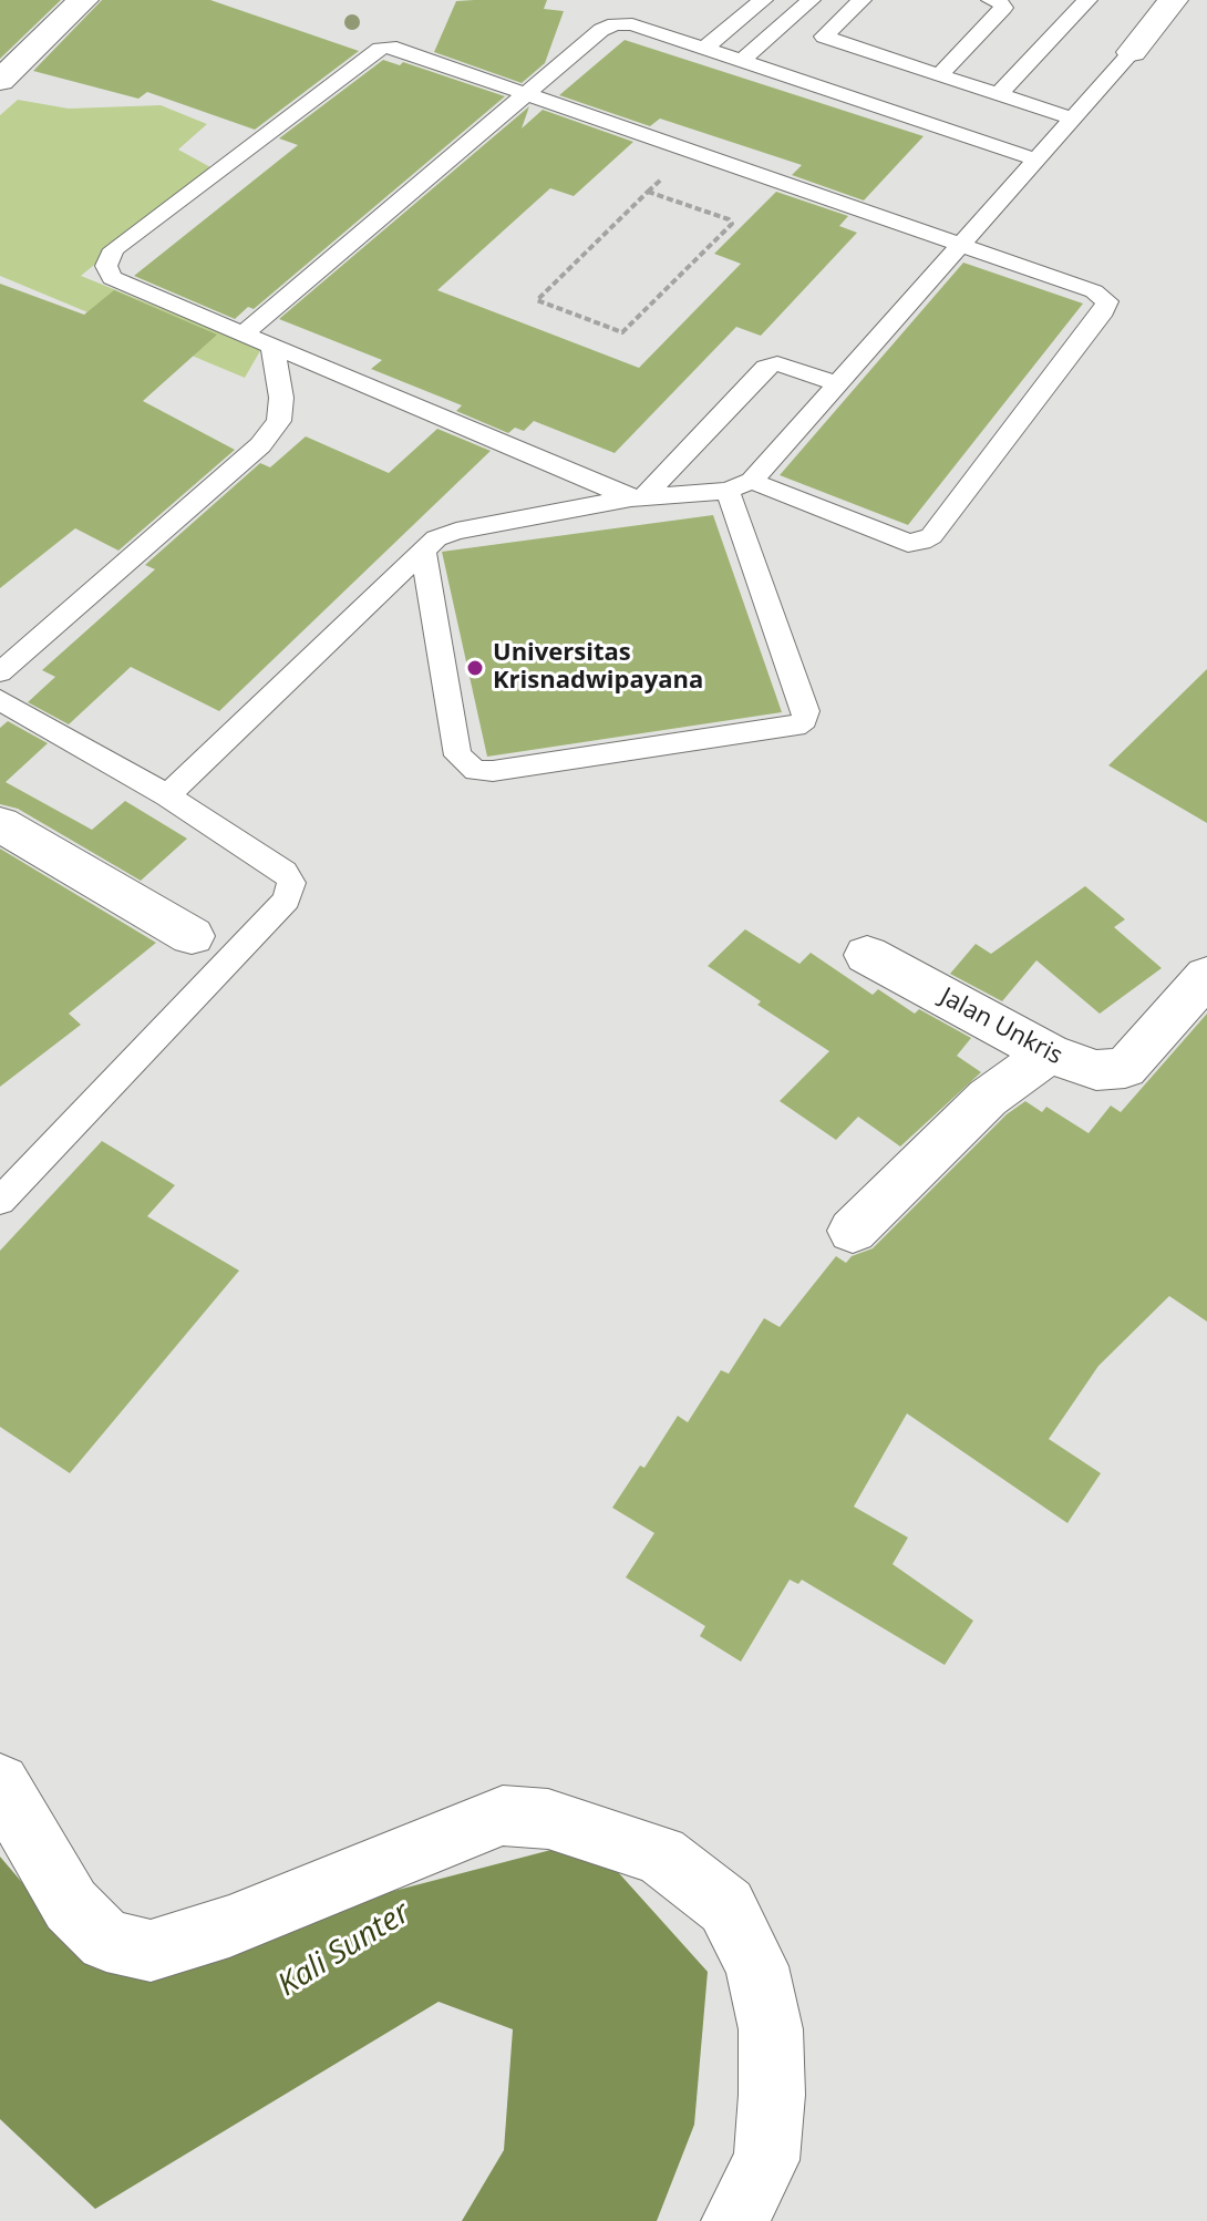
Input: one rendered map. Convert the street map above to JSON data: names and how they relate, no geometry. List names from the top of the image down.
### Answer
{
  "streets": {
    "street": ["Jalan Unkris"]
  },
  "water": ["Kali Sunter"],
  "places": ["Universitas Krisnadwipayana"]
}
